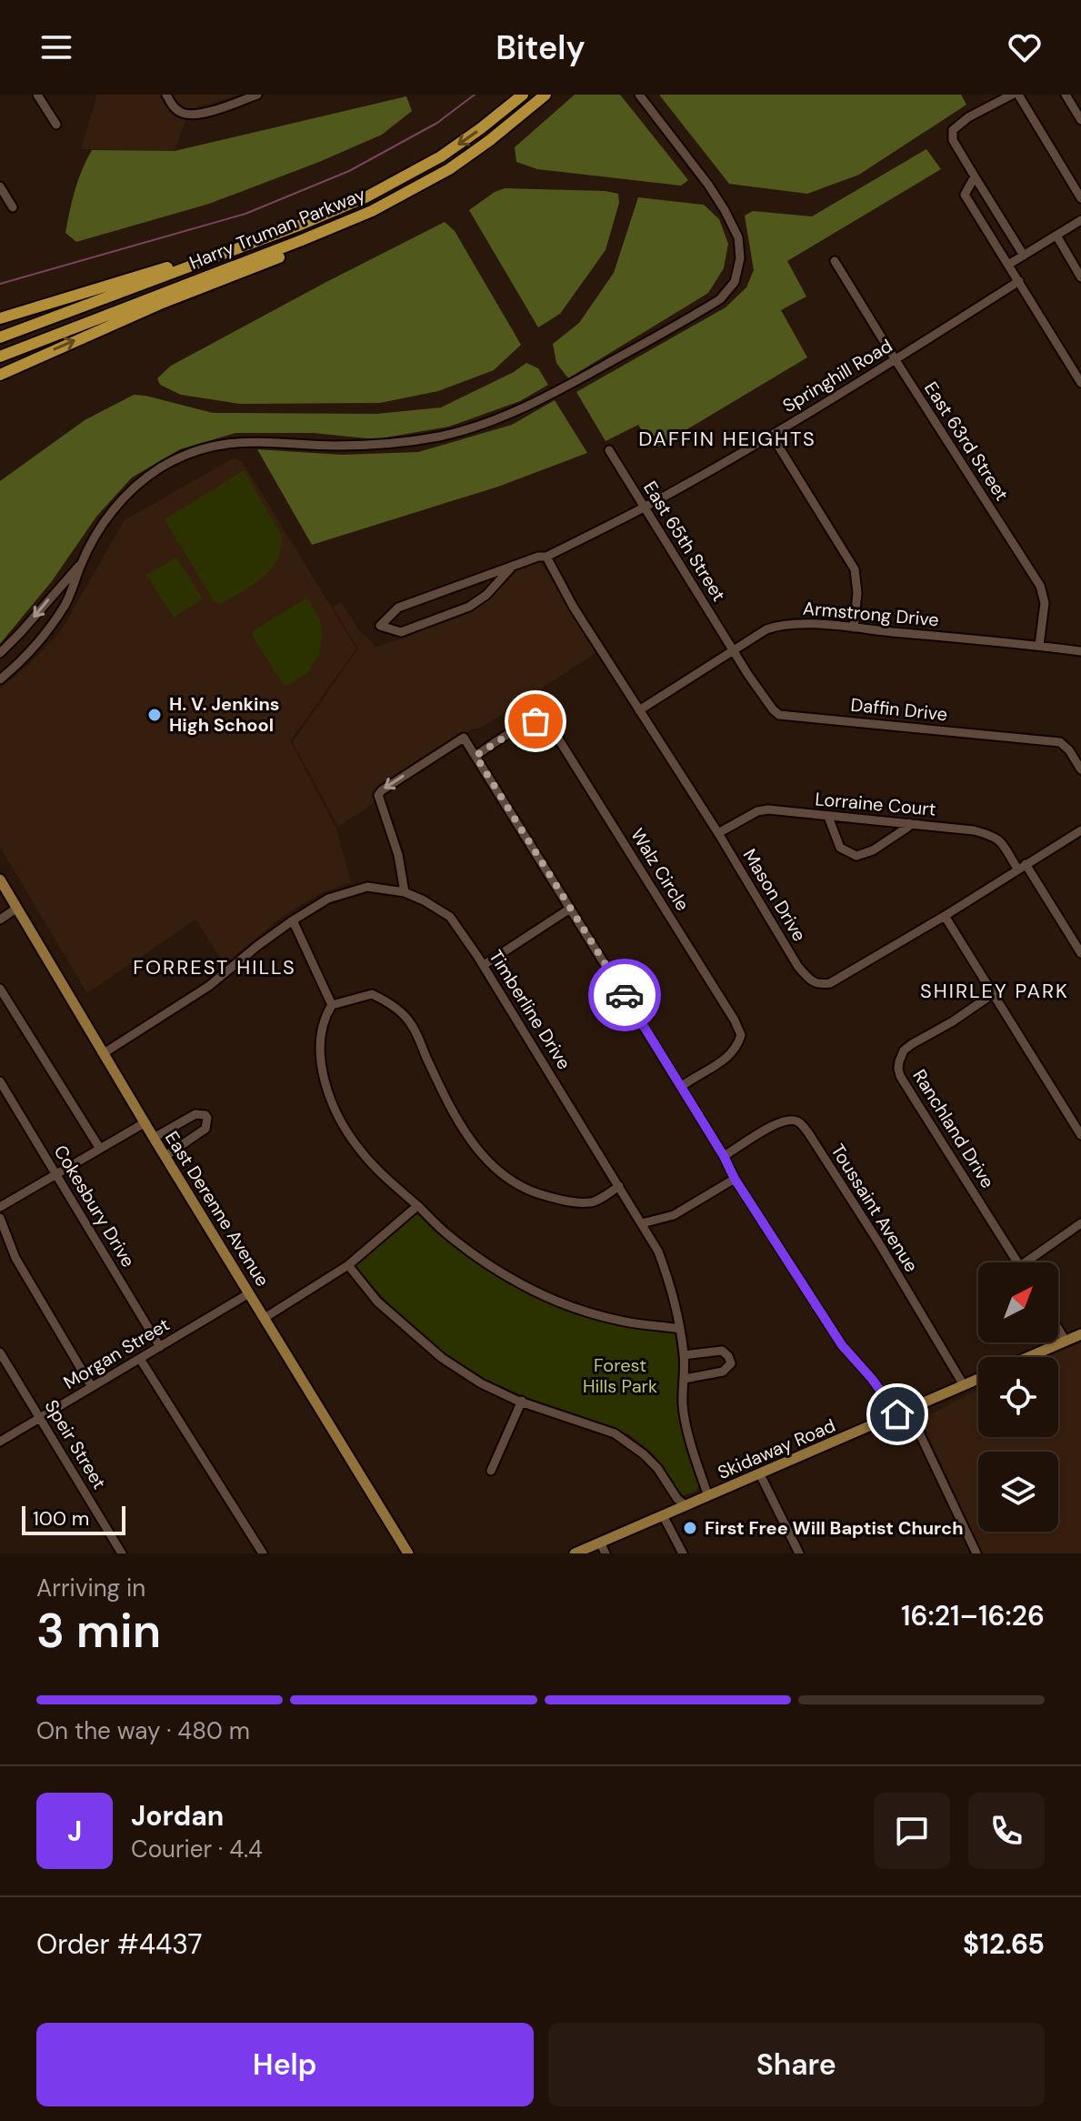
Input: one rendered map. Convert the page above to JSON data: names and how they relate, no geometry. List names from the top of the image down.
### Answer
{
  "streets": {
    "highway": ["Harry Truman Parkway"],
    "main road": ["East Derenne Avenue", "Skidaway Road"],
    "street": [
      "Springhill Road",
      "East 63rd Street",
      "East 65th Street",
      "Armstrong Drive",
      "Daffin Drive",
      "Lorraine Court",
      "Walz Circle",
      "Mason Drive",
      "Timberline Drive",
      "Ranchland Drive",
      "Cokesbury Drive",
      "Toussaint Avenue",
      "Morgan Street",
      "Speir Street"
    ]
  },
  "crossings": [
    ["Springhill Road", "East 63rd Street"],
    ["Springhill Road", "East 65th Street"],
    ["Springhill Road", "Mason Drive"],
    ["East 63rd Street", "Armstrong Drive"],
    ["East 65th Street", "Armstrong Drive"],
    ["East 65th Street", "Daffin Drive"],
    ["Armstrong Drive", "Daffin Drive"],
    ["Armstrong Drive", "Mason Drive"],
    ["Lorraine Court", "Mason Drive"],
    ["Timberline Drive", "East Derenne Avenue"],
    ["Timberline Drive", "Skidaway Road"],
    ["Cokesbury Drive", "Morgan Street"],
    ["Toussaint Avenue", "Skidaway Road"],
    ["East Derenne Avenue", "Morgan Street"],
    ["Morgan Street", "Speir Street"]
  ],
  "districts": ["DAFFIN HEIGHTS", "FORREST HILLS", "SHIRLEY PARK"],
  "parks": ["Forest Hills Park"],
  "places": ["H. V. Jenkins High School", "First Free Will Baptist Church"],
  "scale_bar": "100 m",
  "north": "top right",
  "page": {
    "header": "Bitely",
    "scale": "100 m",
    "heading": ["3 min", "Arriving in", "16:21–16:26"],
    "panel": [
      "Jordan",
      "Courier · 4.4",
      "Order #4437",
      "$12.65"
    ],
    "bar": "On the way · 480 m",
    "round": "J",
    "buttons": ["Help", "Share"]
  }
}
